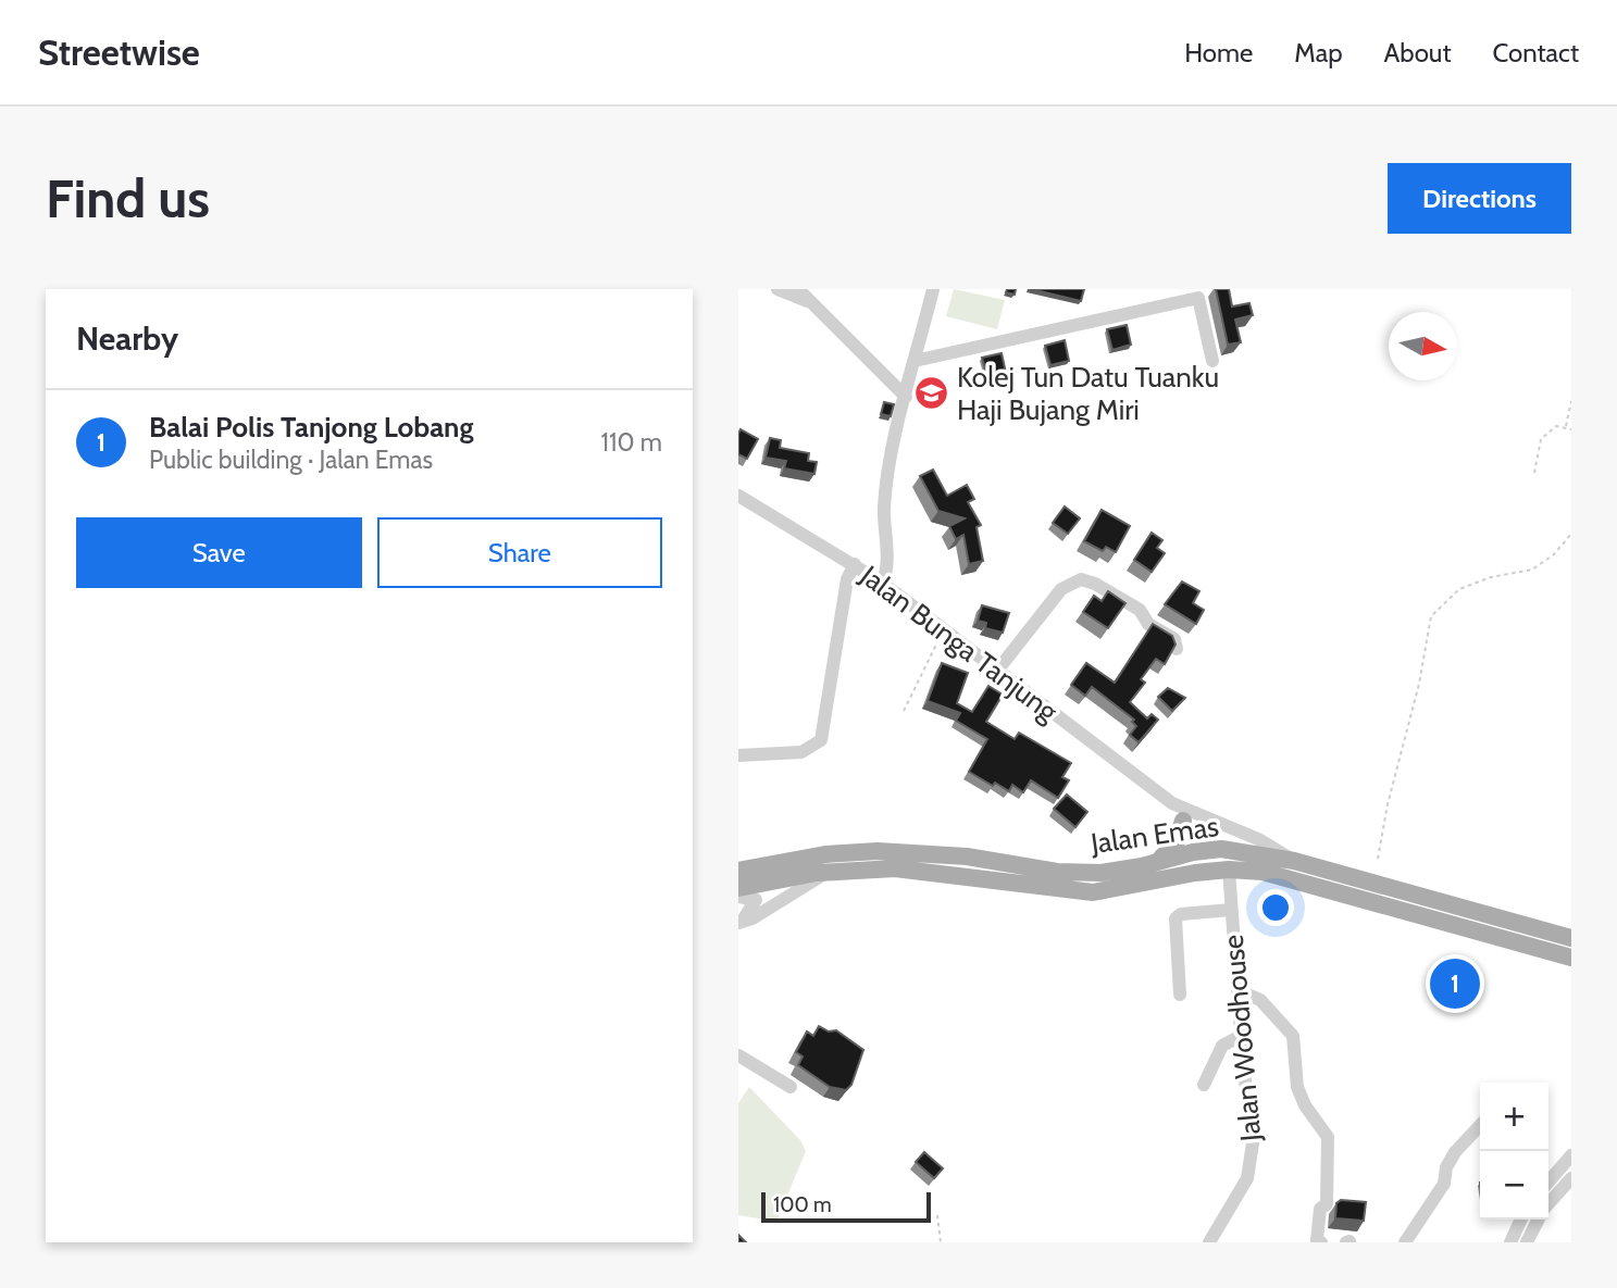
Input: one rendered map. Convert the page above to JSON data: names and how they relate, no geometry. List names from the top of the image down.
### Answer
{
  "streets": {
    "main road": ["Jalan Emas"],
    "street": ["Jalan Bunga Tanjung", "Jalan Woodhouse"]
  },
  "crossings": [
    ["Jalan Emas", "Jalan Woodhouse"]
  ],
  "places": {
    "school or university": ["Kolej Tun Datu Tuanku Haji Bujang Miri"]
  },
  "scale_bar": "100 m",
  "north": "right",
  "page": {
    "header": "Streetwise",
    "nav": [
      "Home",
      "Map",
      "About",
      "Contact"
    ],
    "buttons": [
      "Directions",
      ["Save", "Share"]
    ],
    "title": "Find us",
    "heading": "Nearby",
    "list": [
      {
        "mark": "1",
        "name": "Balai Polis Tanjong Lobang",
        "note": "Public building · Jalan Emas",
        "value": "110 m"
      }
    ],
    "pins": "1",
    "map_buttons": ["+", "−"],
    "scale": "100 m"
  }
}
